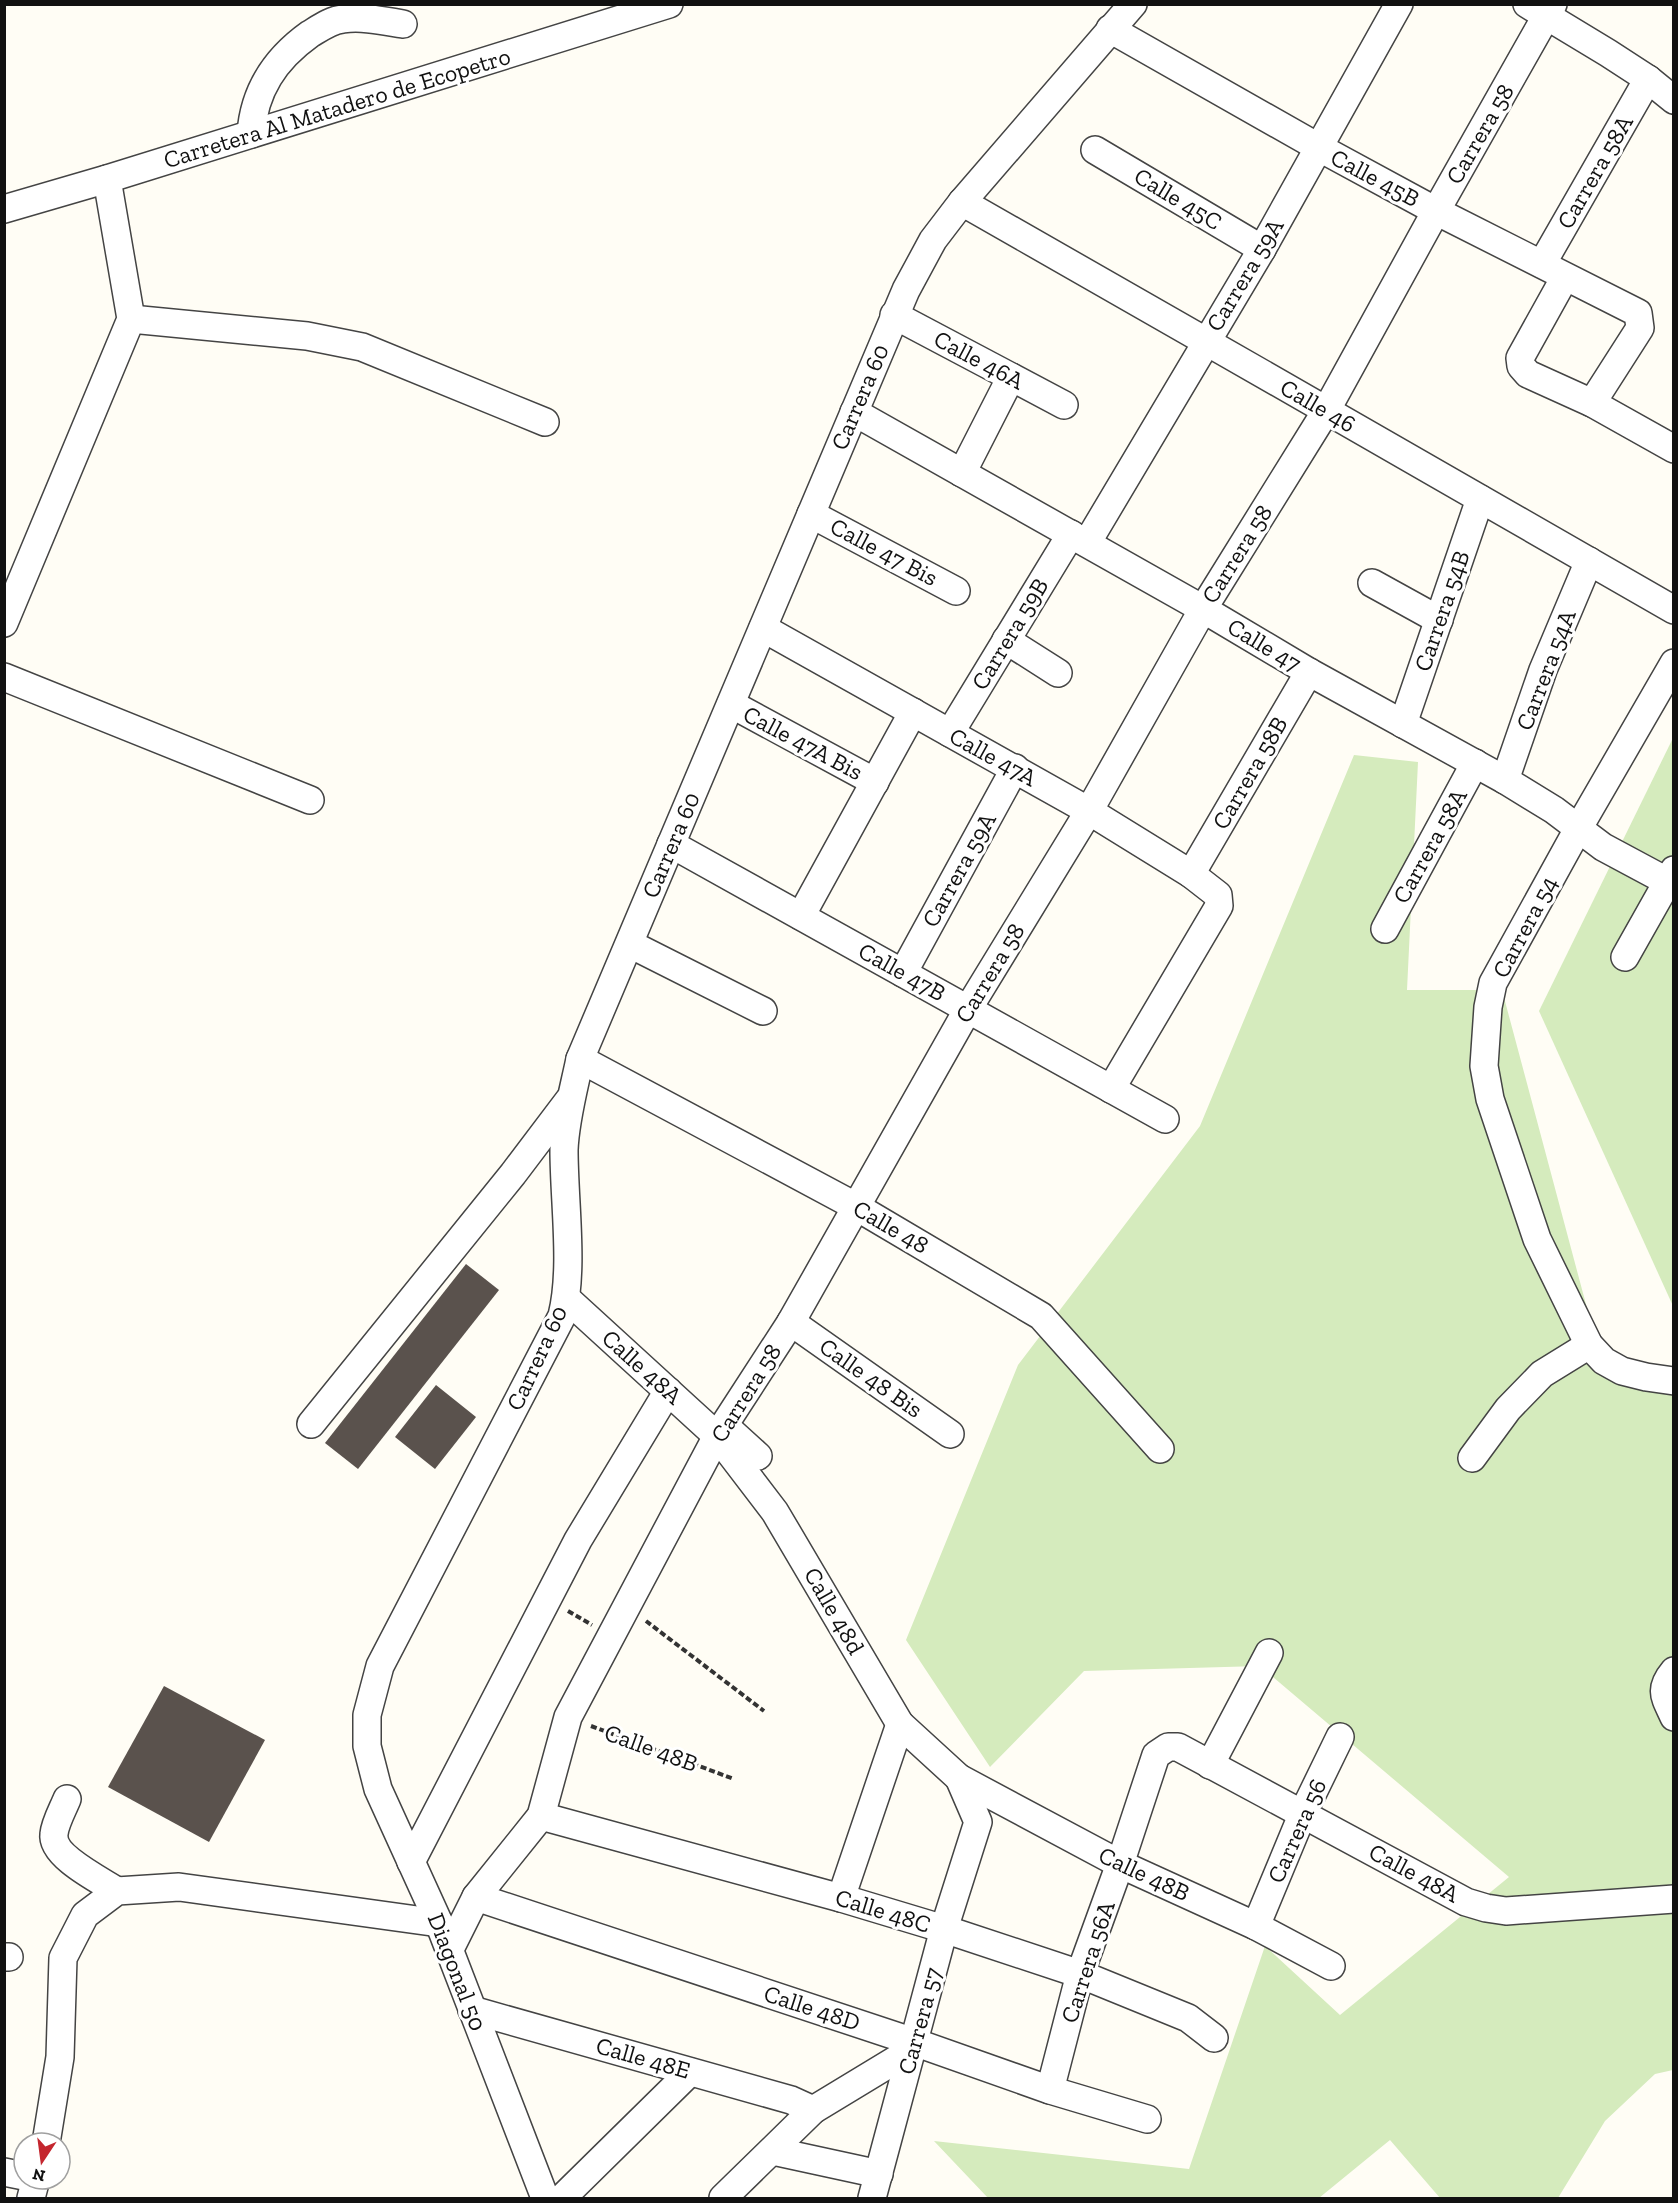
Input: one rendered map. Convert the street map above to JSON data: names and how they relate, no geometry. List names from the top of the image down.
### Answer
{
  "streets": {
    "street": [
      "Carretera Al Matadero de Ecopetro",
      "Carrera 58",
      "Carrera 58A",
      "Calle 45B",
      "Calle 45C",
      "Carrera 59A",
      "Calle 46A",
      "Carrera 60",
      "Calle 46",
      "Calle 47 Bis",
      "Carrera 54B",
      "Carrera 59B",
      "Calle 47",
      "Carrera 54A",
      "Calle 47A Bis",
      "Calle 47A",
      "Carrera 58B",
      "Carrera 54",
      "Calle 47B",
      "Calle 48",
      "Calle 48A",
      "Calle 48 Bis",
      "Calle 48d",
      "Calle 48B",
      "Carrera 56",
      "Calle 48C",
      "Carrera 56A",
      "Diagonal 50",
      "Calle 48D",
      "Carrera 57",
      "Calle 48E"
    ]
  },
  "crossings": [
    ["Carrera 58", "Calle 45B"],
    ["Carrera 58", "Calle 46"],
    ["Carrera 58", "Calle 47"],
    ["Carrera 58", "Calle 47A"],
    ["Carrera 58", "Calle 47B"],
    ["Carrera 58", "Calle 48"],
    ["Carrera 58", "Calle 48A"],
    ["Carrera 58", "Calle 48 Bis"],
    ["Carrera 58", "Calle 48d"],
    ["Carrera 58", "Calle 48B"],
    ["Carrera 58", "Calle 48C"],
    ["Carrera 58", "Diagonal 50"],
    ["Carrera 58", "Calle 48D"],
    ["Carrera 58A", "Calle 45B"],
    ["Carrera 58A", "Calle 47"],
    ["Calle 45B", "Carrera 59A"],
    ["Calle 45B", "Carrera 60"],
    ["Calle 45C", "Carrera 59A"],
    ["Carrera 59A", "Calle 46"],
    ["Carrera 59A", "Carrera 59B"],
    ["Carrera 59A", "Calle 47"],
    ["Carrera 59A", "Calle 47A"],
    ["Carrera 59A", "Calle 47B"],
    ["Calle 46A", "Carrera 60"],
    ["Carrera 60", "Calle 46"],
    ["Carrera 60", "Calle 47 Bis"],
    ["Carrera 60", "Calle 47"],
    ["Carrera 60", "Calle 47A Bis"],
    ["Carrera 60", "Calle 47A"],
    ["Carrera 60", "Calle 47B"],
    ["Carrera 60", "Calle 48"],
    ["Carrera 60", "Calle 48A"],
    ["Carrera 60", "Diagonal 50"],
    ["Calle 46", "Carrera 54B"],
    ["Calle 46", "Carrera 54A"],
    ["Carrera 54B", "Calle 47"],
    ["Carrera 59B", "Calle 47"],
    ["Carrera 59B", "Calle 47A"],
    ["Calle 47", "Carrera 54A"],
    ["Calle 47", "Carrera 58B"],
    ["Calle 47", "Carrera 54"],
    ["Calle 47A", "Carrera 58B"],
    ["Calle 47A", "Calle 47B"],
    ["Calle 48A", "Calle 48d"],
    ["Calle 48A", "Carrera 56"],
    ["Calle 48A", "Carrera 56A"],
    ["Calle 48d", "Calle 48B"],
    ["Calle 48d", "Carrera 57"],
    ["Calle 48B", "Carrera 56"],
    ["Calle 48B", "Carrera 56A"],
    ["Calle 48B", "Carrera 57"],
    ["Calle 48C", "Carrera 56A"],
    ["Calle 48C", "Carrera 57"],
    ["Carrera 56A", "Calle 48D"],
    ["Diagonal 50", "Calle 48E"],
    ["Calle 48D", "Carrera 57"]
  ],
  "north": "bottom"
}
